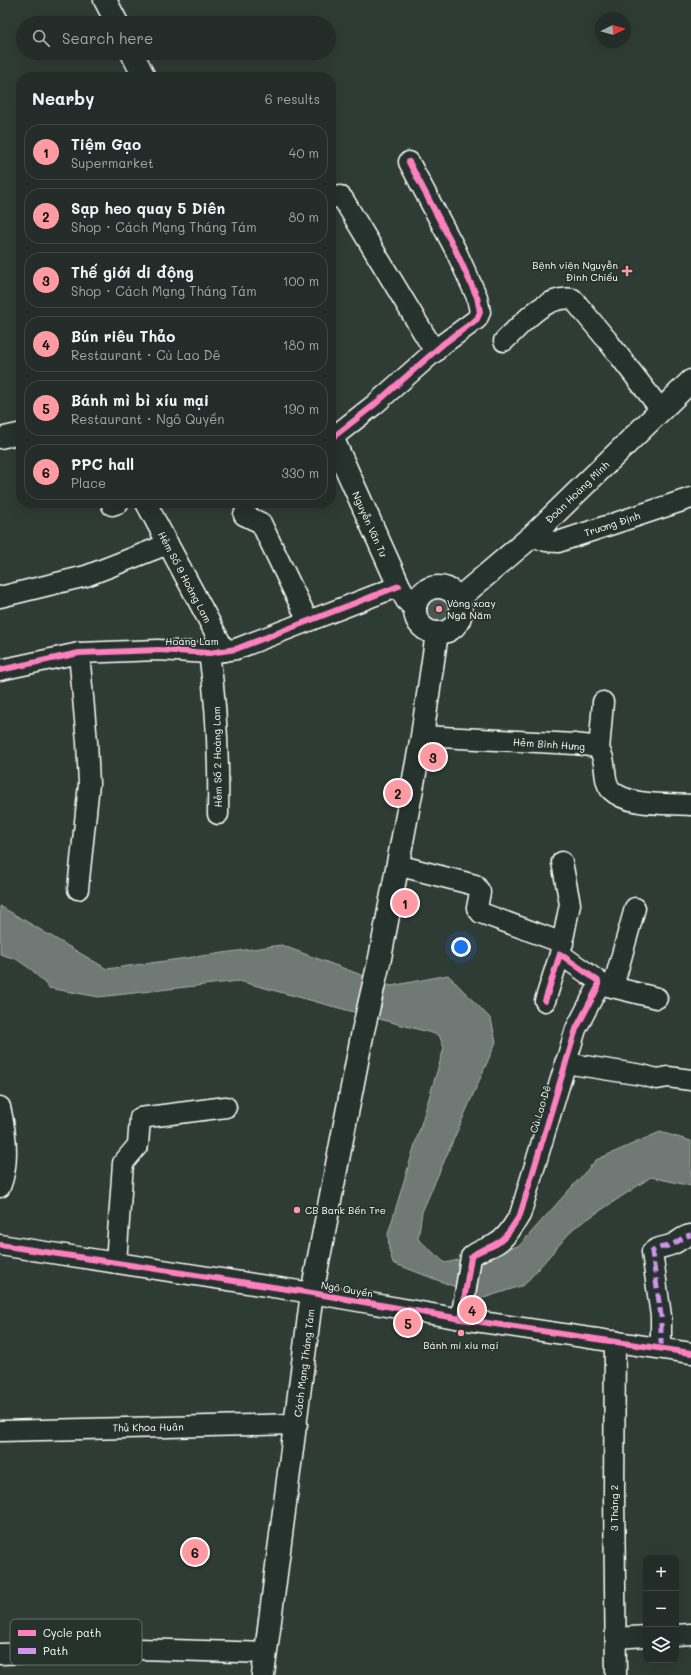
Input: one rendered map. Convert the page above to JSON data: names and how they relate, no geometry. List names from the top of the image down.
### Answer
{
  "streets": {
    "main road": ["Đoàn Hoàng Minh", "Nguyễn Văn Tư", "Cách Mạng Tháng Tám"],
    "street": [
      "Trương Định",
      "Hẻm Số 9 Hoàng Lam",
      "Hoàng Lam",
      "Hẻm Bình Hưng",
      "Hẻm Số 2 Hoàng Lam",
      "Cù Lao Dê",
      "Ngô Quyền",
      "Thủ Khoa Huân",
      "3 Tháng 2"
    ]
  },
  "crossings": [
    ["Đoàn Hoàng Minh", "Nguyễn Văn Tư"],
    ["Đoàn Hoàng Minh", "Trương Định"],
    ["Nguyễn Văn Tư", "Hoàng Lam"],
    ["Hẻm Số 9 Hoàng Lam", "Hoàng Lam"],
    ["Hẻm Số 9 Hoàng Lam", "Hẻm Số 2 Hoàng Lam"],
    ["Hoàng Lam", "Hẻm Số 2 Hoàng Lam"],
    ["Cù Lao Dê", "Ngô Quyền"],
    ["Ngô Quyền", "Cách Mạng Tháng Tám"],
    ["Ngô Quyền", "3 Tháng 2"],
    ["Cách Mạng Tháng Tám", "Thủ Khoa Huân"]
  ],
  "places": {
    "health": ["Bệnh viện Nguyễn Đình Chiểu"],
    "other": ["Vòng xoay Ngã Năm", "CB Bank Bến Tre", "Bánh mì xíu mại"]
  },
  "legend": ["Cycle path", "Path"],
  "north": "right",
  "page": {
    "search": "Search here",
    "heading": ["Nearby", "6 results"],
    "list": [
      {
        "mark": "1",
        "name": "Tiệm Gạo",
        "note": "Supermarket",
        "value": "40 m"
      },
      {
        "mark": "2",
        "name": "Sạp heo quay 5 Diên",
        "note": "Shop · Cách Mạng Tháng Tám",
        "value": "80 m"
      },
      {
        "mark": "3",
        "name": "Thế giới di động",
        "note": "Shop · Cách Mạng Tháng Tám",
        "value": "100 m"
      },
      {
        "mark": "4",
        "name": "Bún riêu Thảo",
        "note": "Restaurant · Cù Lao Dê",
        "value": "180 m"
      },
      {
        "mark": "5",
        "name": "Bánh mì bì xíu mại",
        "note": "Restaurant · Ngô Quyền",
        "value": "190 m"
      },
      {
        "mark": "6",
        "name": "PPC hall",
        "note": "Place",
        "value": "330 m"
      }
    ],
    "pins": [
      "3",
      "2",
      "1",
      "4",
      "5",
      "6"
    ],
    "map_buttons": ["+", "−"]
  }
}
